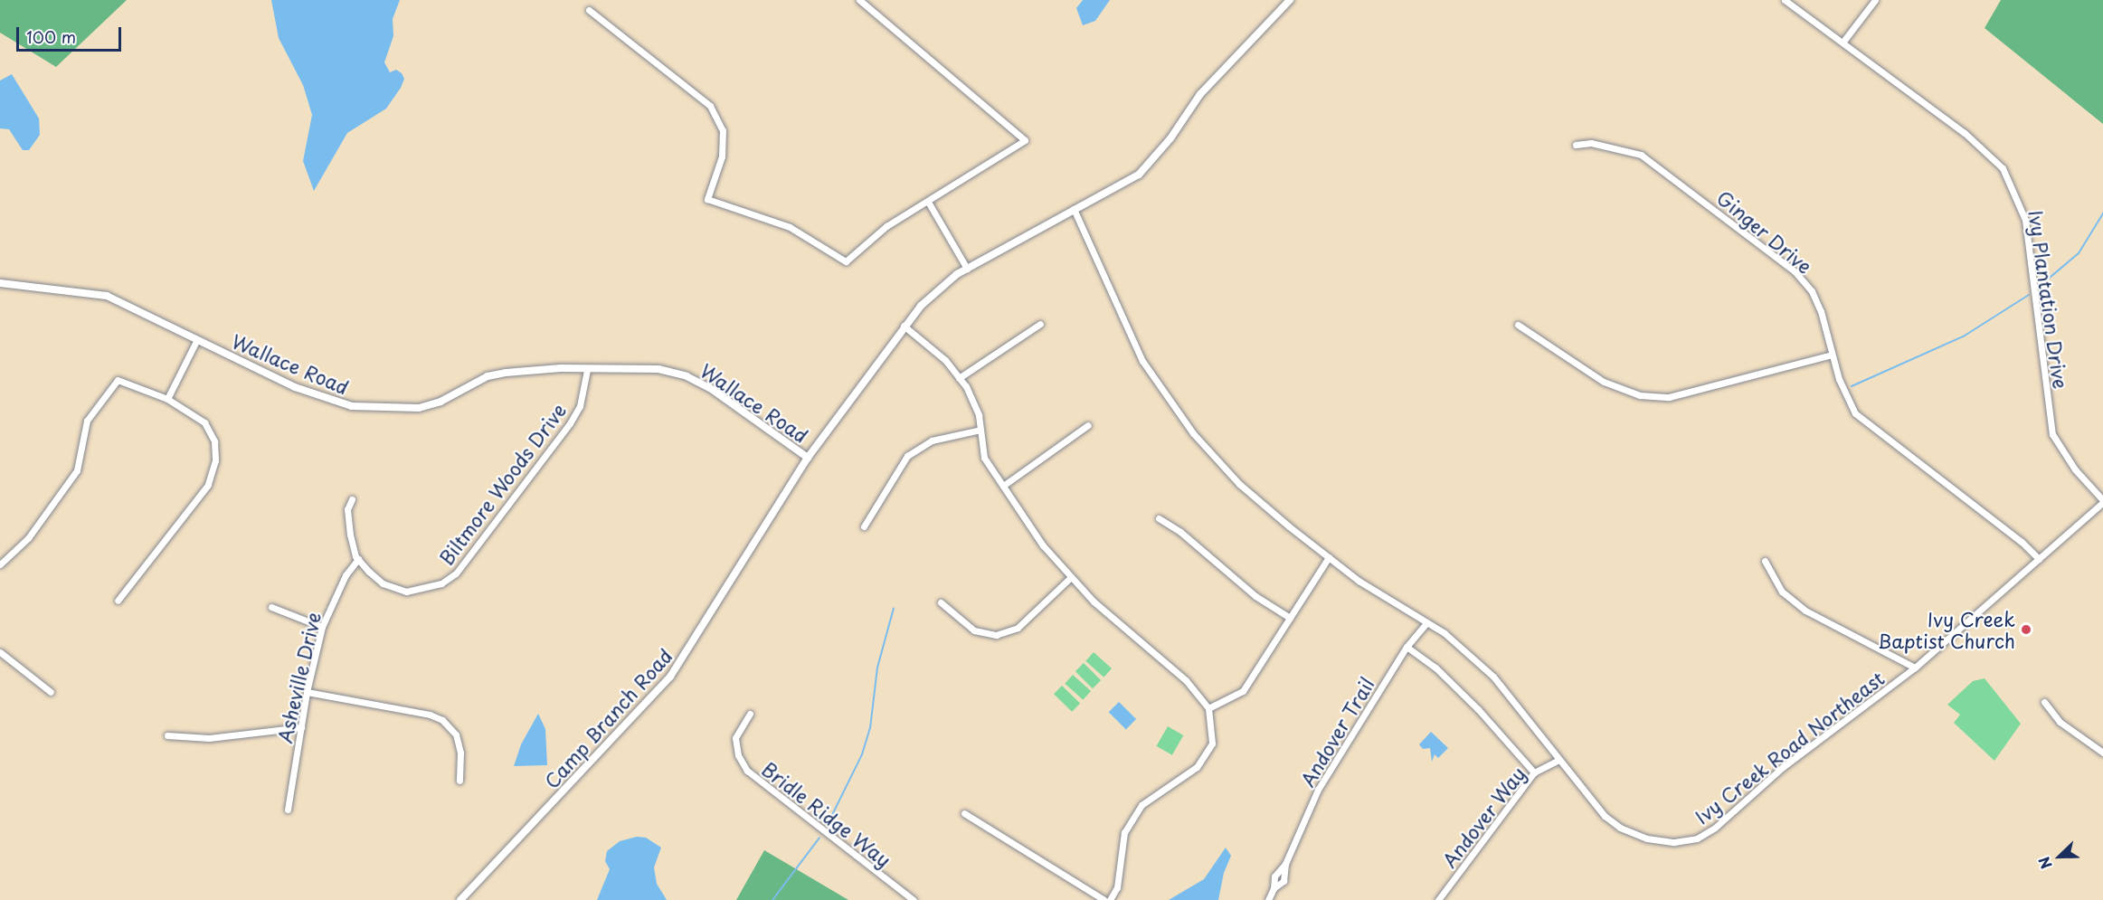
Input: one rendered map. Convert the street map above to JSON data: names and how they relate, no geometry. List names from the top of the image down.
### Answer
{
  "streets": {
    "street": [
      "Ginger Drive",
      "Ivy Plantation Drive",
      "Wallace Road",
      "Biltmore Woods Drive",
      "Asheville Drive",
      "Camp Branch Road",
      "Andover Trail",
      "Ivy Creek Road Northeast",
      "Bridle Ridge Way",
      "Andover Way"
    ]
  },
  "crossings": [
    ["Ginger Drive", "Ivy Creek Road Northeast"],
    ["Ivy Plantation Drive", "Ivy Creek Road Northeast"],
    ["Wallace Road", "Biltmore Woods Drive"],
    ["Wallace Road", "Camp Branch Road"],
    ["Biltmore Woods Drive", "Asheville Drive"],
    ["Camp Branch Road", "Ivy Creek Road Northeast"],
    ["Andover Trail", "Ivy Creek Road Northeast"],
    ["Ivy Creek Road Northeast", "Andover Way"]
  ],
  "places": ["Ivy Creek Baptist Church"],
  "scale_bar": "100 m",
  "north": "bottom left"
}
